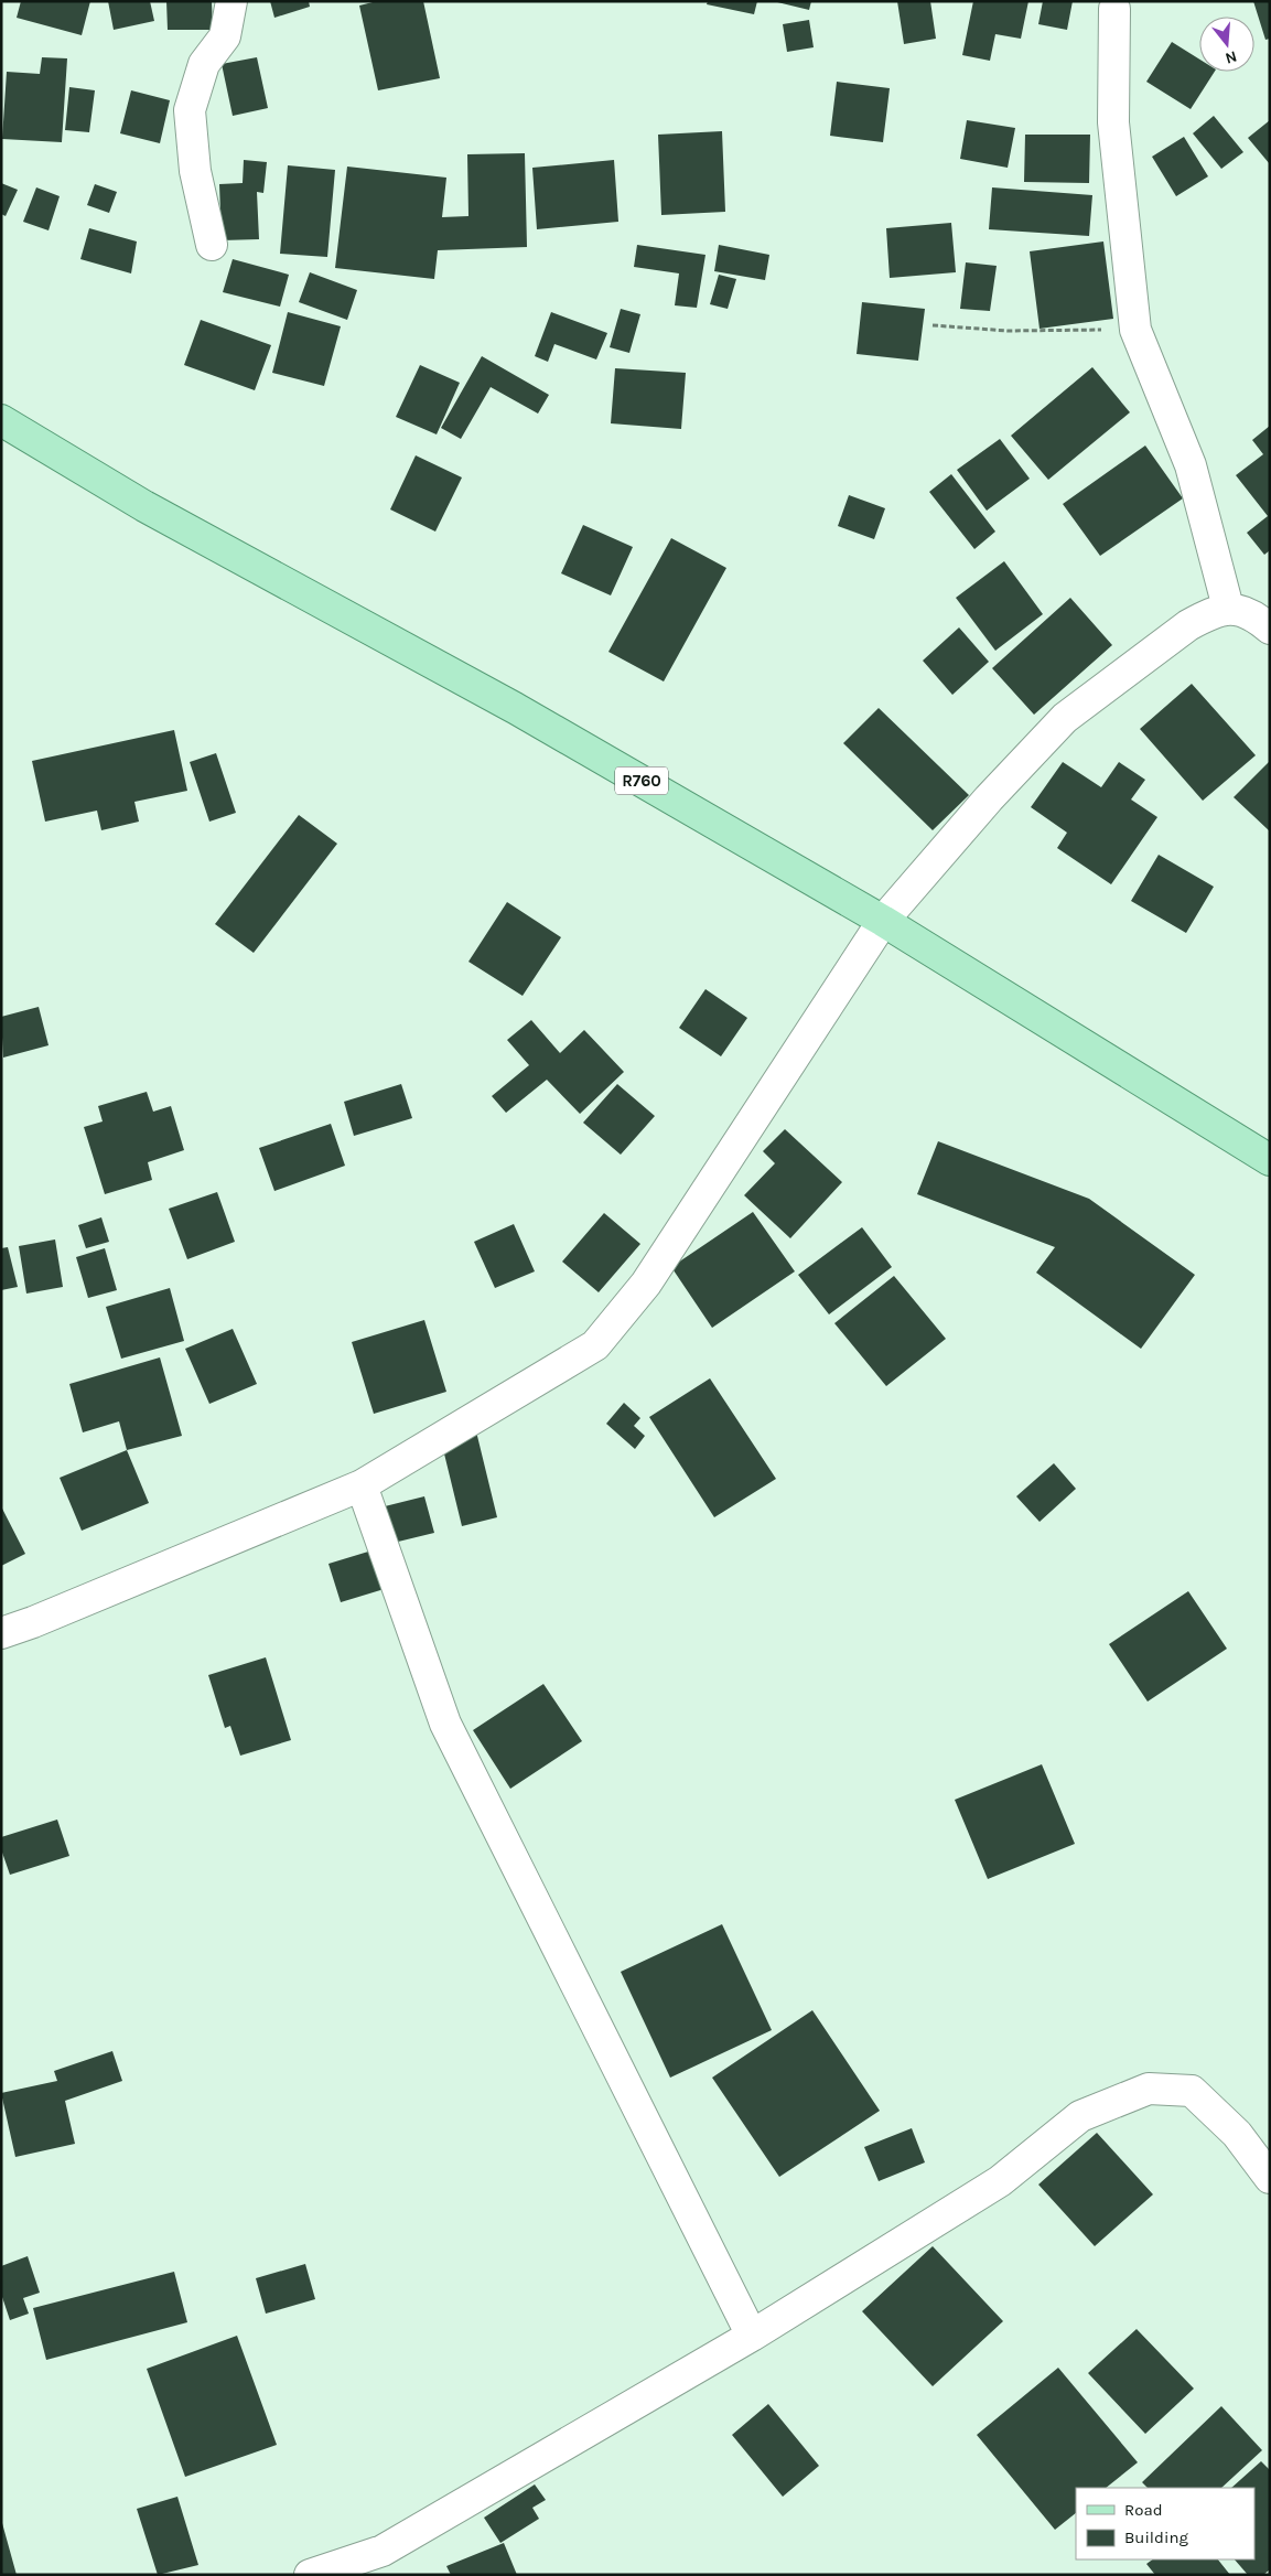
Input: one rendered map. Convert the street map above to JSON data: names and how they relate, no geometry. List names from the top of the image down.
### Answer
{
  "streets": {
    "main road": ["R760"]
  },
  "legend": ["Road", "Building"],
  "north": "bottom"
}
